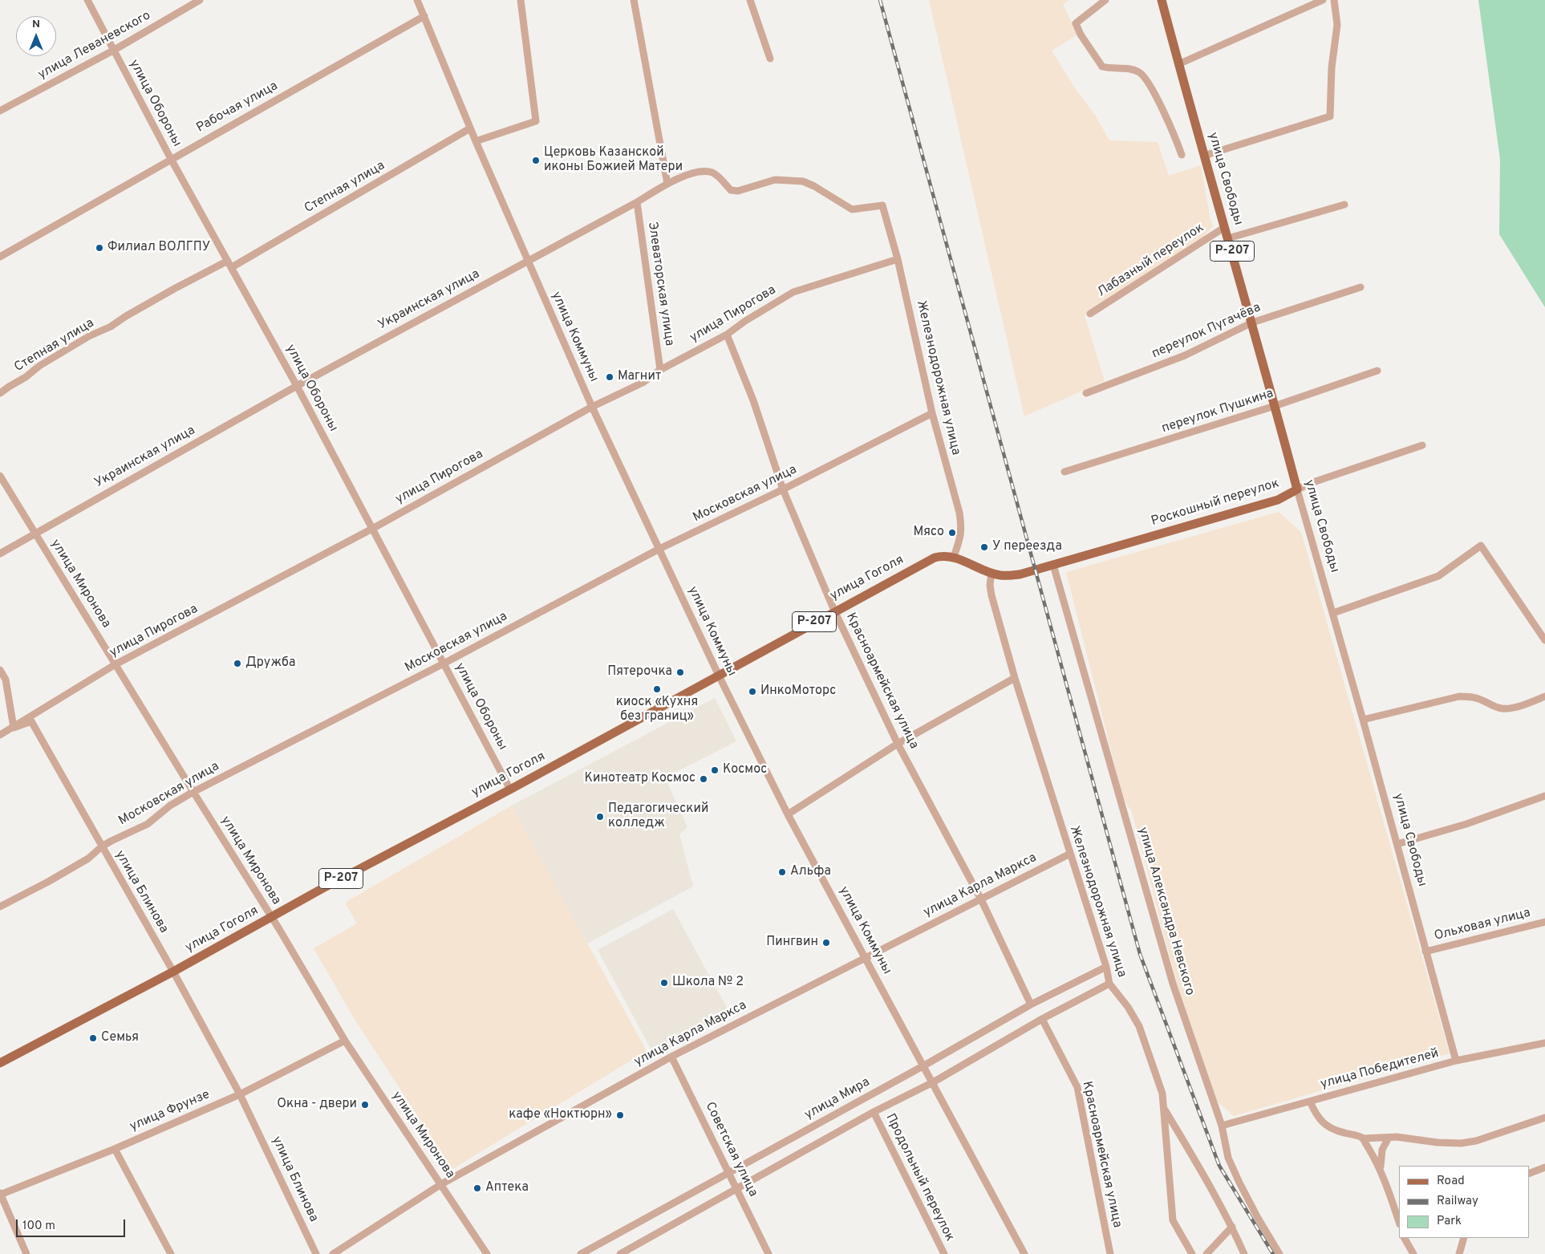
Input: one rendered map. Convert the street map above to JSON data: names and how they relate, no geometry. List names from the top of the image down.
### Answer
{
  "streets": {
    "main road": [
      "улица Свободы",
      "Р-207",
      "Роскошный переулок",
      "улица Гоголя"
    ],
    "street": [
      "улица Леваневского",
      "улица Обороны",
      "Рабочая улица",
      "Степная улица",
      "Лабазный переулок",
      "Элеваторская улица",
      "Украинская улица",
      "улица Пирогова",
      "переулок Пугачёва",
      "улица Коммуны",
      "Железнодорожная улица",
      "переулок Пушкина",
      "Московская улица",
      "улица Миронова",
      "Красноармейская улица",
      "улица Карла Маркса",
      "улица Блинова",
      "улица Александра Невского",
      "Ольховая улица",
      "улица Победителей",
      "улица Мира",
      "улица Фрунзе",
      "Советская улица",
      "Продольный переулок"
    ]
  },
  "crossings": [
    ["улица Леваневского", "улица Обороны"],
    ["улица Обороны", "Рабочая улица"],
    ["улица Обороны", "Степная улица"],
    ["улица Обороны", "Украинская улица"],
    ["улица Обороны", "улица Пирогова"],
    ["улица Обороны", "Московская улица"],
    ["улица Обороны", "улица Гоголя"],
    ["Рабочая улица", "улица Коммуны"],
    ["улица Свободы", "Лабазный переулок"],
    ["улица Свободы", "переулок Пугачёва"],
    ["улица Свободы", "переулок Пушкина"],
    ["улица Свободы", "Роскошный переулок"],
    ["улица Свободы", "Ольховая улица"],
    ["улица Свободы", "улица Победителей"],
    ["Степная улица", "улица Коммуны"],
    ["Элеваторская улица", "Украинская улица"],
    ["Элеваторская улица", "улица Пирогова"],
    ["Украинская улица", "улица Коммуны"],
    ["Украинская улица", "Железнодорожная улица"],
    ["Украинская улица", "улица Миронова"],
    ["улица Пирогова", "улица Коммуны"],
    ["улица Пирогова", "Железнодорожная улица"],
    ["улица Пирогова", "улица Миронова"],
    ["улица Пирогова", "Красноармейская улица"],
    ["улица Пирогова", "улица Блинова"],
    ["улица Коммуны", "Московская улица"],
    ["улица Коммуны", "улица Гоголя"],
    ["улица Коммуны", "улица Карла Маркса"],
    ["улица Коммуны", "улица Мира"],
    ["Железнодорожная улица", "Московская улица"],
    ["Железнодорожная улица", "улица Гоголя"],
    ["Железнодорожная улица", "улица Карла Маркса"],
    ["Железнодорожная улица", "улица Мира"],
    ["Московская улица", "улица Миронова"],
    ["Московская улица", "Красноармейская улица"],
    ["Московская улица", "улица Блинова"],
    ["Роскошный переулок", "улица Гоголя"],
    ["Роскошный переулок", "улица Александра Невского"],
    ["улица Гоголя", "улица Миронова"],
    ["улица Гоголя", "Красноармейская улица"],
    ["улица Гоголя", "улица Блинова"],
    ["улица Миронова", "улица Карла Маркса"],
    ["улица Миронова", "улица Фрунзе"],
    ["Красноармейская улица", "улица Карла Маркса"],
    ["Красноармейская улица", "улица Мира"],
    ["улица Карла Маркса", "Советская улица"],
    ["улица Блинова", "улица Фрунзе"],
    ["улица Александра Невского", "улица Победителей"],
    ["улица Мира", "Советская улица"]
  ],
  "places": [
    "Церковь Казанской иконы Божией Матери",
    "Филиал ВОЛГПУ",
    "Магнит",
    "Мясо",
    "У переезда",
    "Дружба",
    "Пятерочка",
    "киоск «Кухня без границ»",
    "ИнкоМоторс",
    "Космос",
    "Кинотеатр Космос",
    "Педагогический колледж",
    "Альфа",
    "Пингвин",
    "Школа № 2",
    "Семья",
    "Окна - двери",
    "кафе «Ноктюрн»",
    "Аптека"
  ],
  "legend": ["Road", "Railway", "Park"],
  "scale_bar": "100 m",
  "north": "top"
}
